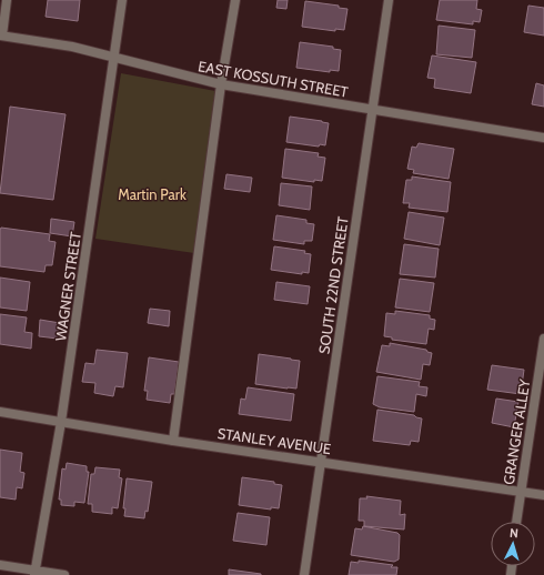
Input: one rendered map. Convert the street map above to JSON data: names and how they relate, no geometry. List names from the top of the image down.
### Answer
{
  "streets": {
    "street": [
      "EAST KOSSUTH STREET",
      "SOUTH 22ND STREET",
      "WAGNER STREET",
      "GRANGER ALLEY",
      "STANLEY AVENUE"
    ]
  },
  "crossings": [
    ["EAST KOSSUTH STREET", "SOUTH 22ND STREET"],
    ["EAST KOSSUTH STREET", "WAGNER STREET"],
    ["SOUTH 22ND STREET", "STANLEY AVENUE"],
    ["WAGNER STREET", "STANLEY AVENUE"],
    ["GRANGER ALLEY", "STANLEY AVENUE"]
  ],
  "parks": ["Martin Park"],
  "north": "top"
}
